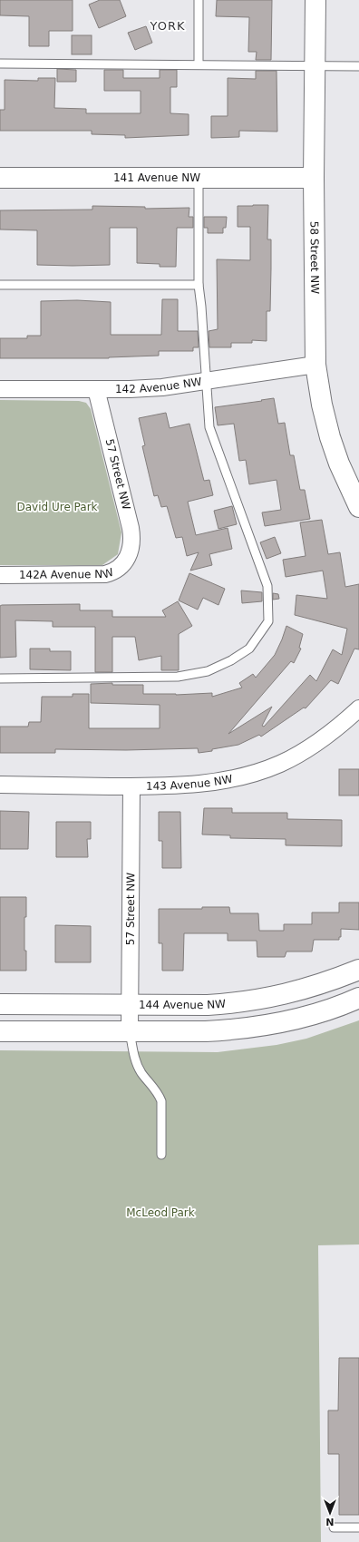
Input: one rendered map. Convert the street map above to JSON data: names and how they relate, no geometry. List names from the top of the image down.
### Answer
{
  "streets": {
    "street": [
      "141 Avenue NW",
      "58 Street NW",
      "142 Avenue NW",
      "57 Street NW",
      "142A Avenue NW",
      "143 Avenue NW",
      "144 Avenue NW"
    ]
  },
  "crossings": [
    ["141 Avenue NW", "58 Street NW"],
    ["58 Street NW", "142 Avenue NW"],
    ["142 Avenue NW", "57 Street NW"],
    ["57 Street NW", "142A Avenue NW"],
    ["57 Street NW", "143 Avenue NW"],
    ["57 Street NW", "144 Avenue NW"]
  ],
  "districts": ["YORK"],
  "parks": ["David Ure Park", "McLeod Park"],
  "north": "bottom"
}
